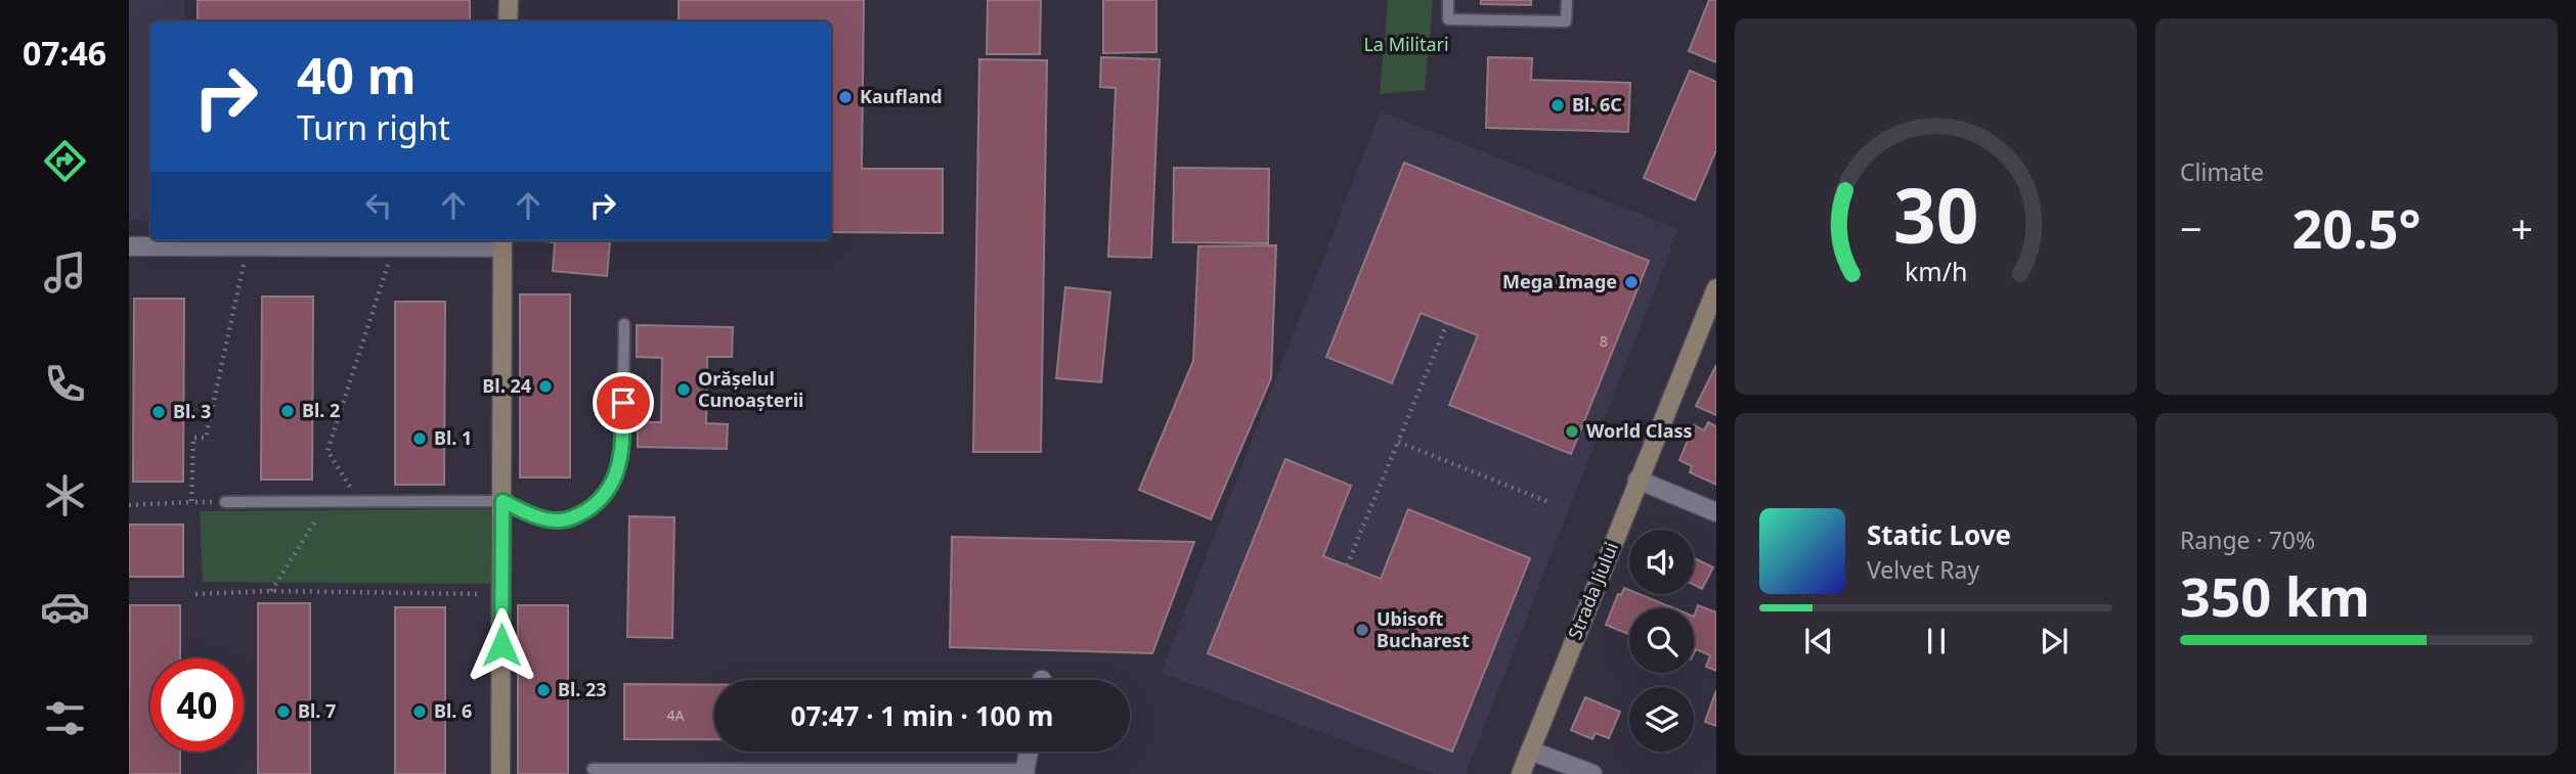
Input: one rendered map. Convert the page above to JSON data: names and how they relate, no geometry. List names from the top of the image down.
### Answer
{
  "streets": {
    "street": ["Strada Jiului"]
  },
  "parks": ["La Militari"],
  "places": [
    "Kaufland",
    "Bl. 6C",
    "Mega Image",
    "Bl. 24",
    "Orășelul Cunoașterii",
    "Bl. 2",
    "Bl. 3",
    "World Class",
    "Bl. 1",
    "Ubisoft Bucharest",
    "Bl. 23",
    "Bl. 7",
    "Bl. 6"
  ],
  "house_numbers": ["8", "4A"],
  "page": {
    "tabs": "07:46",
    "tile": [
      "Climate",
      ["Range · 70%", "350 km"]
    ],
    "turn": ["40 m", "Turn right"],
    "heat": ["−", "20.5°", "+"],
    "song": ["Static Love", "Velvet Ray"],
    "limit": "40",
    "trip": "07:47 · 1 min · 100 m",
    "gauge": ["30", "km/h"]
  }
}
